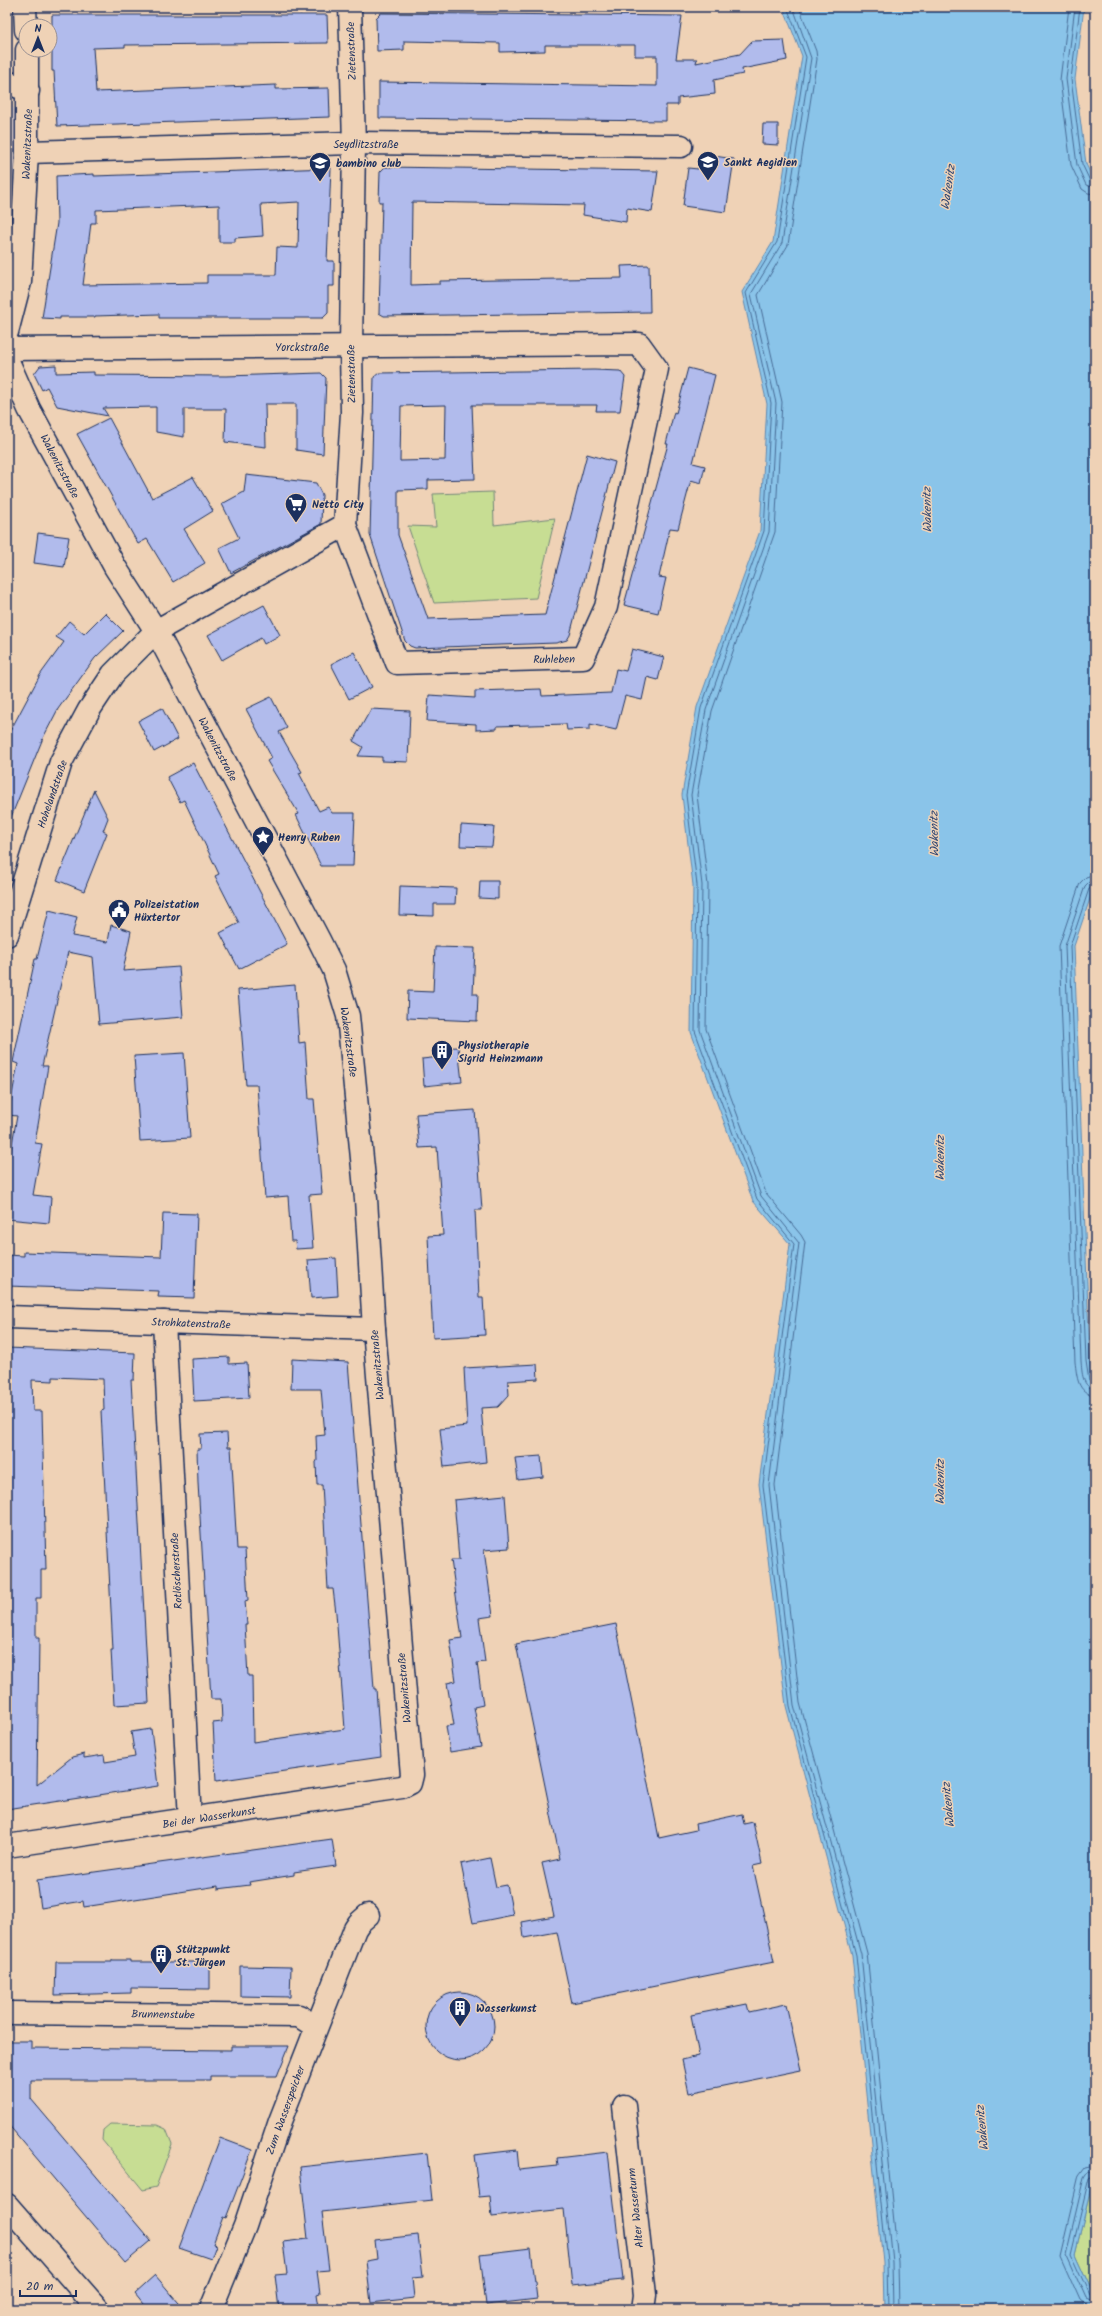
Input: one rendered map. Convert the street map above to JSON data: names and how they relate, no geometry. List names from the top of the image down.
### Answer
{
  "streets": {
    "street": [
      "Zietenstraße",
      "Wakenitzstraße",
      "Seydlitzstraße",
      "Yorckstraße",
      "Ruhleben",
      "Hohelandstraße",
      "Strohkatenstraße",
      "Rotlöscherstraße",
      "Bei der Wasserkunst",
      "Brunnenstube",
      "Zum Wasserspeicher",
      "Alter Wasserturm"
    ]
  },
  "crossings": [
    ["Zietenstraße", "Seydlitzstraße"],
    ["Zietenstraße", "Yorckstraße"],
    ["Zietenstraße", "Ruhleben"],
    ["Wakenitzstraße", "Seydlitzstraße"],
    ["Wakenitzstraße", "Hohelandstraße"],
    ["Wakenitzstraße", "Strohkatenstraße"],
    ["Wakenitzstraße", "Bei der Wasserkunst"],
    ["Yorckstraße", "Ruhleben"],
    ["Strohkatenstraße", "Rotlöscherstraße"],
    ["Rotlöscherstraße", "Bei der Wasserkunst"],
    ["Brunnenstube", "Zum Wasserspeicher"]
  ],
  "water": ["Wakenitz"],
  "places": {
    "school or university": ["Sankt Aegidien", "bambino club"],
    "supermarket": ["Netto City"],
    "place": ["Henry Ruben"],
    "public building": ["Polizeistation Hüxtertor"],
    "building": ["Physiotherapie Sigrid Heinzmann", "Stützpunkt St. Jürgen", "Wasserkunst"]
  },
  "scale_bar": "20 m",
  "north": "top"
}
